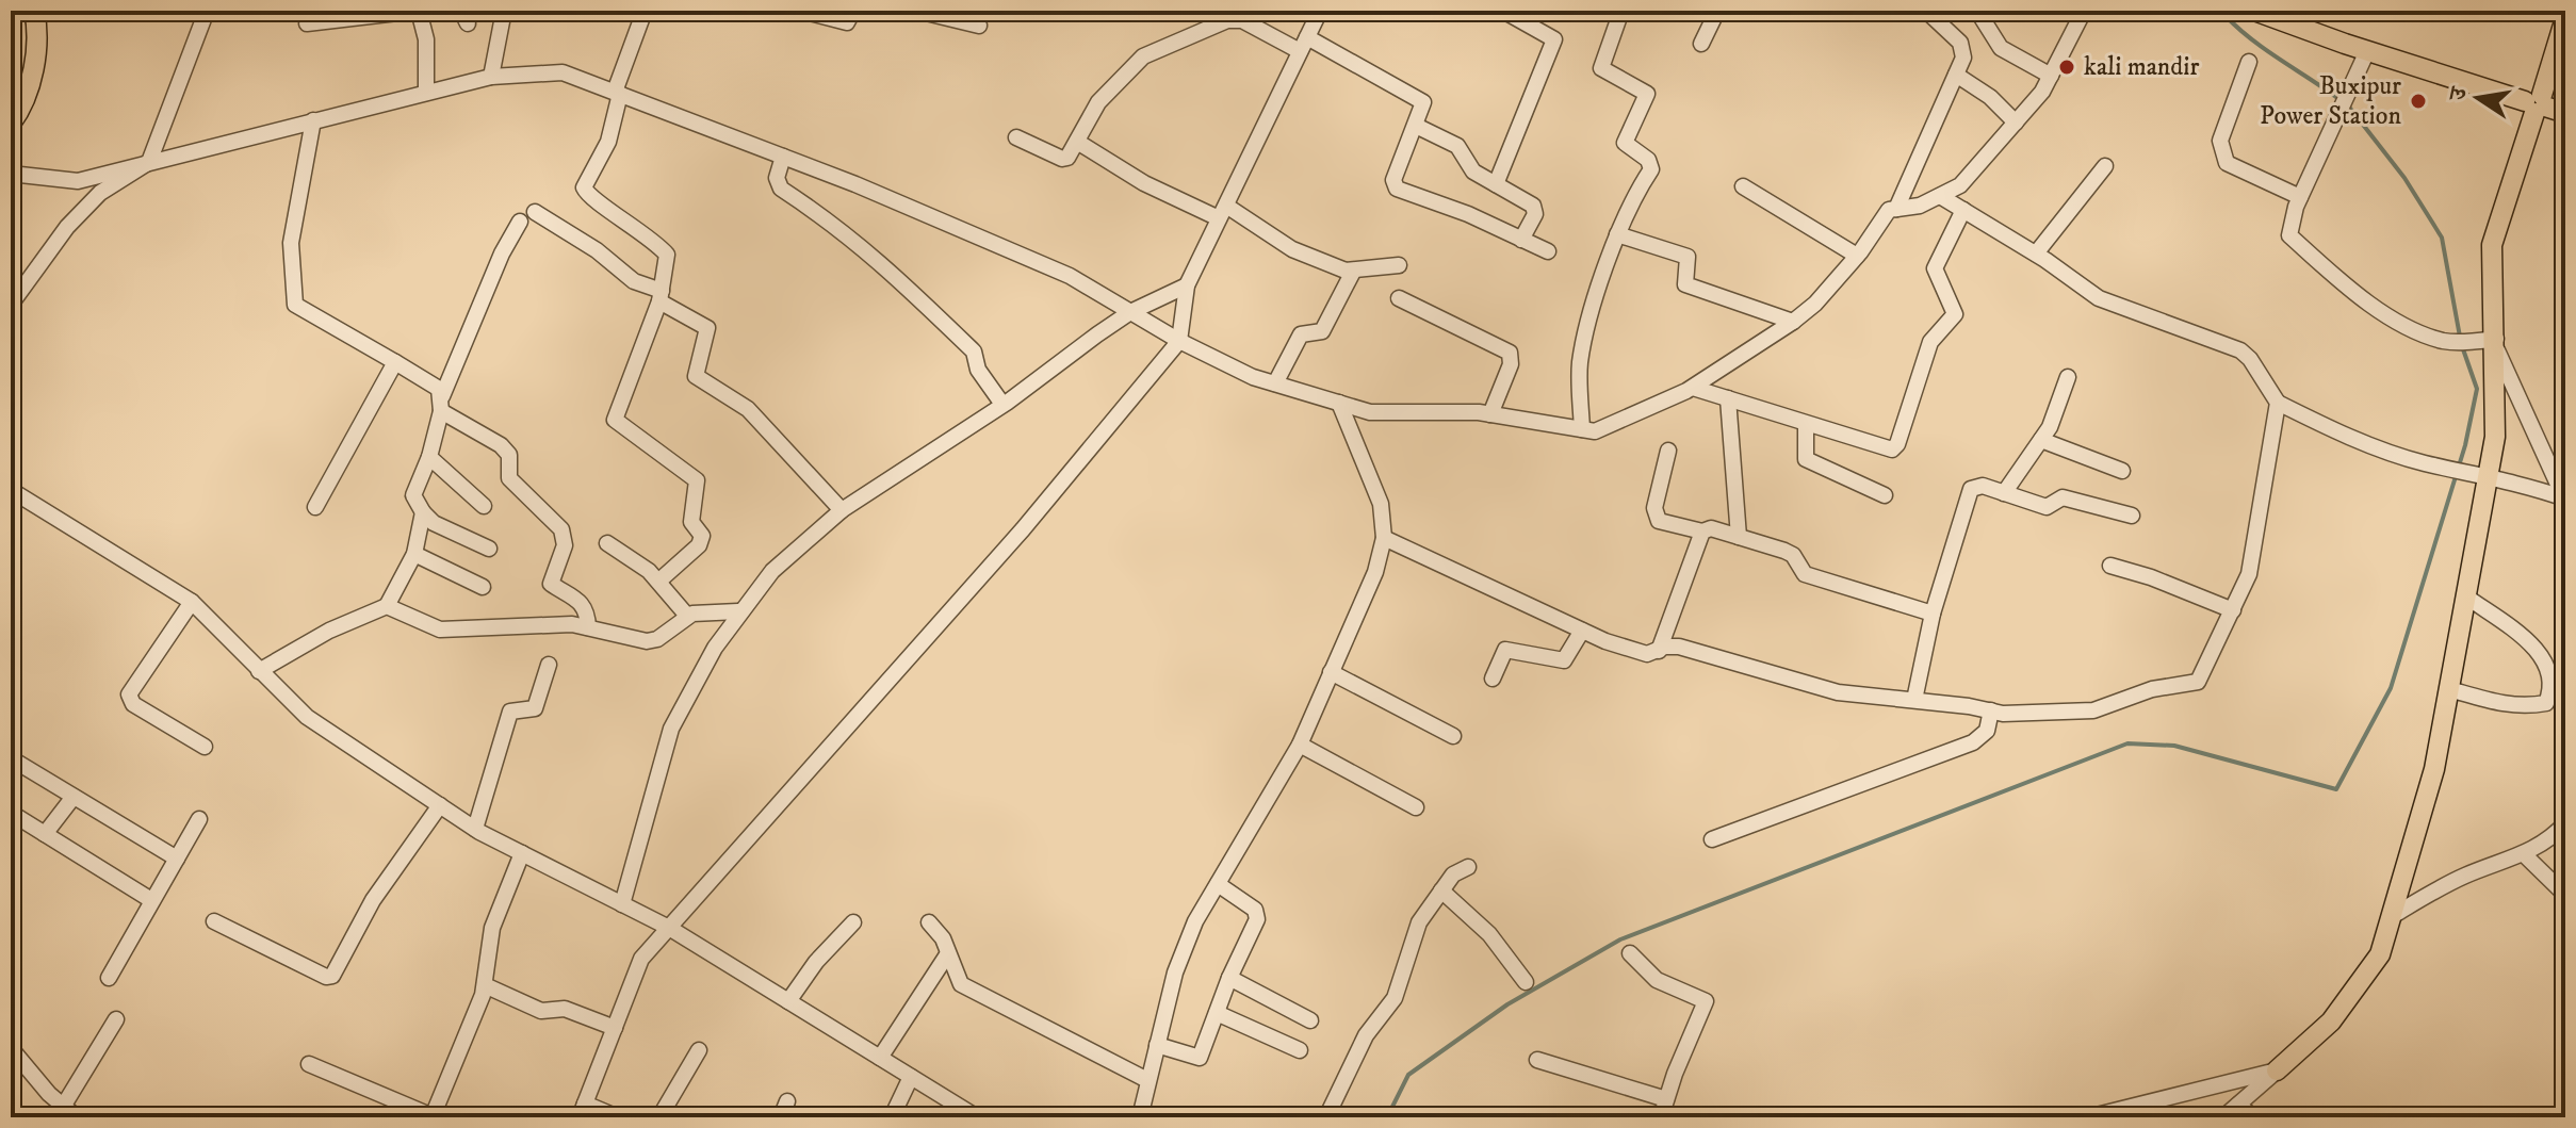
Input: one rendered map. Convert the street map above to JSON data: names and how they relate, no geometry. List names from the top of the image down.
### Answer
{
  "places": ["kali mandir", "Buxipur Power Station"],
  "north": "left"
}
